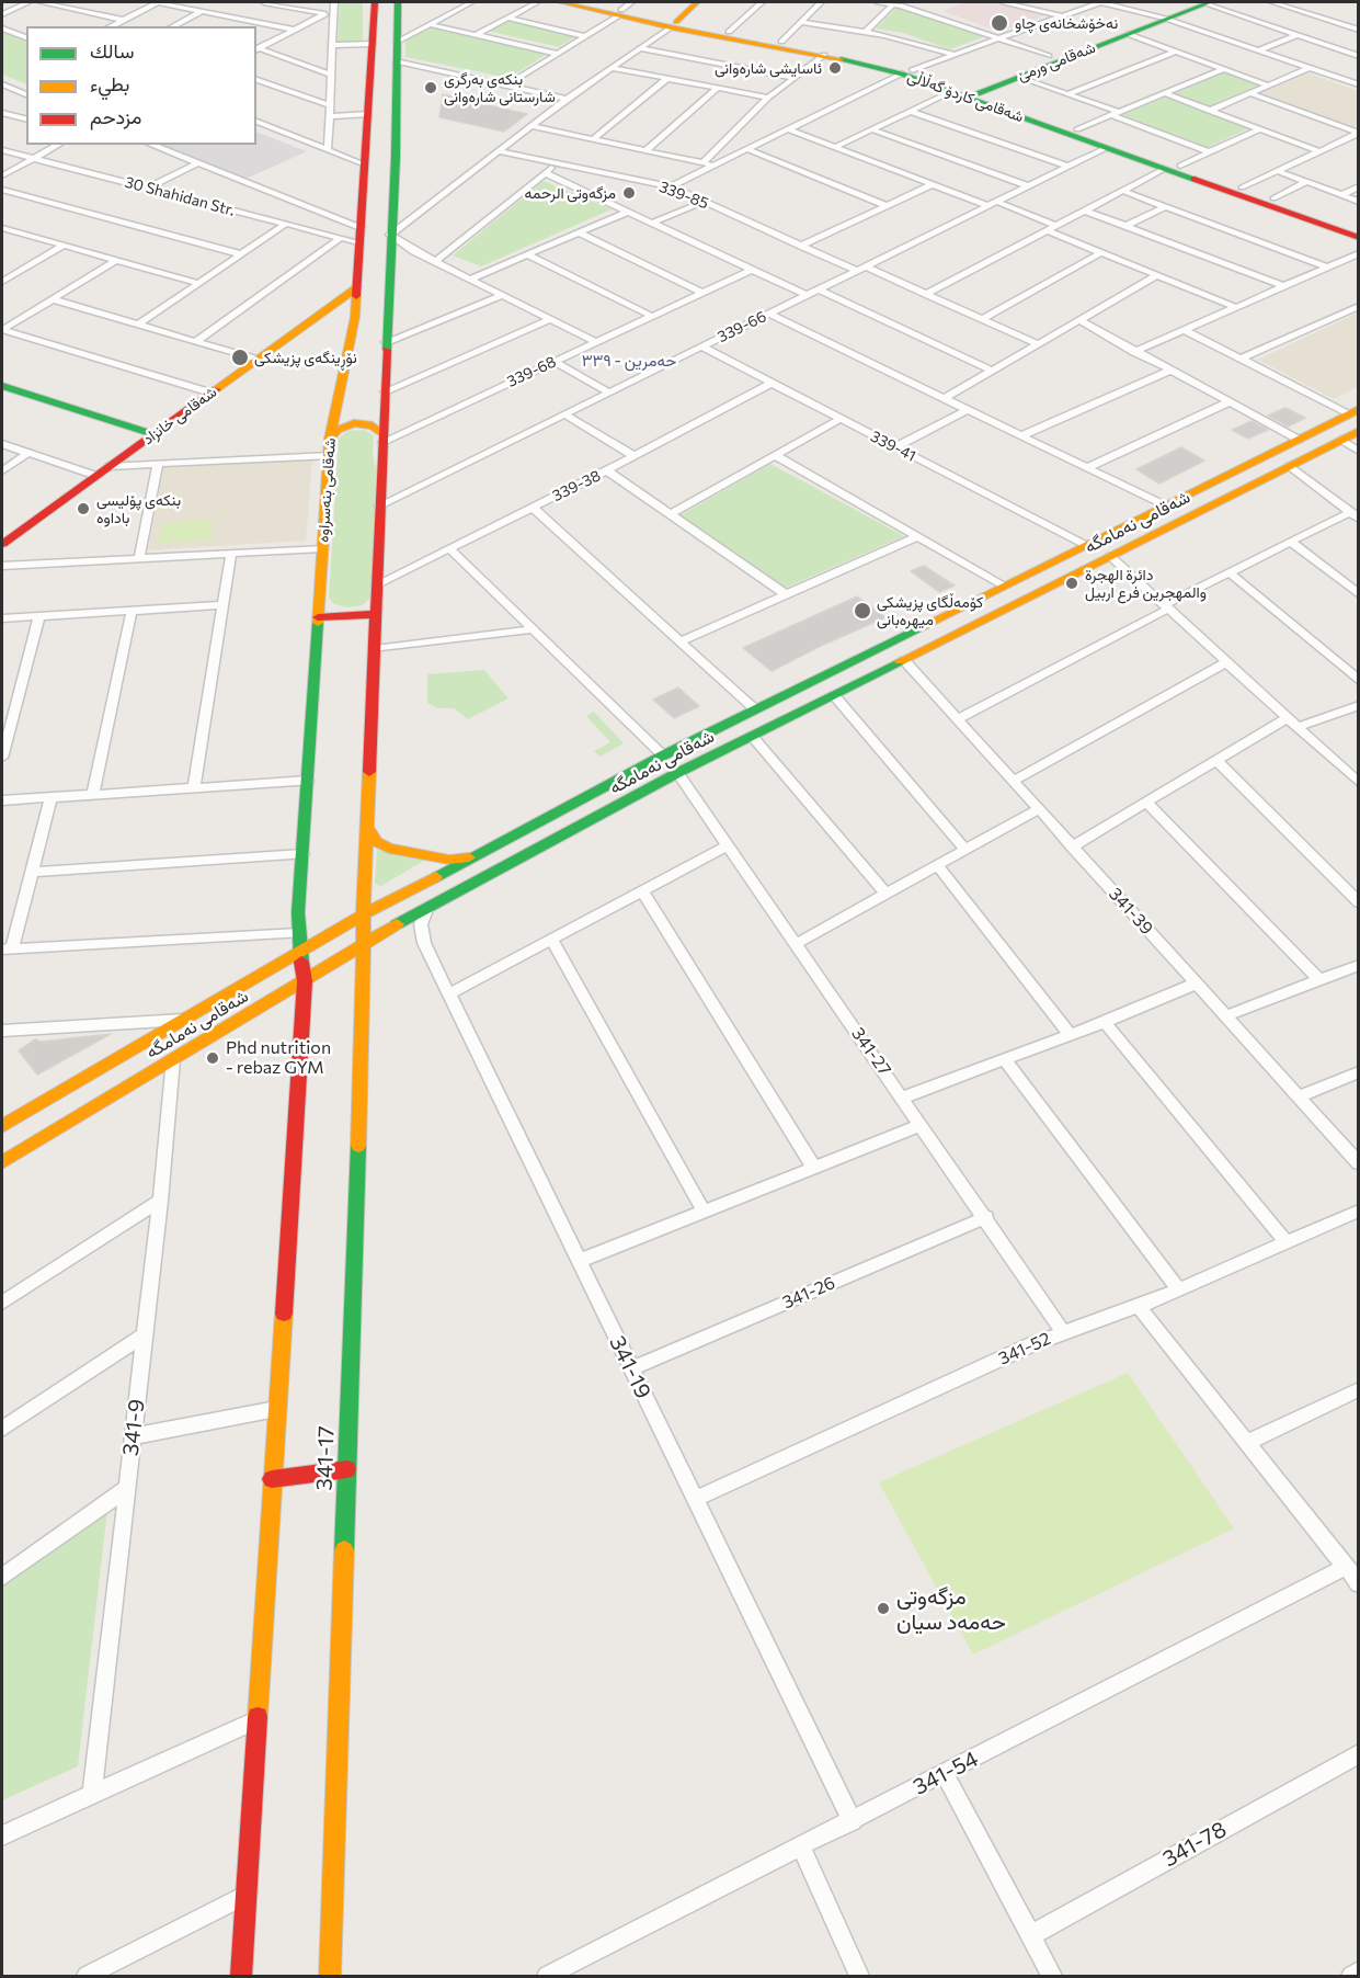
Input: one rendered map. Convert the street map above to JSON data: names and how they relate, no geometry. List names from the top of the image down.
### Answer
{
  "streets": {
    "main road": [
      "شەقامی ورمێ",
      "شەقامی کاردۆ گەڵاڵی",
      "شەقامی خانزاد",
      "شەقامی بنەسراوە",
      "شەقامی نەمامگە",
      "341-17"
    ],
    "street": [
      "339-85",
      "30 Shahidan Str.",
      "339-66",
      "339-68",
      "339-41",
      "339-38",
      "341-39",
      "341-27",
      "341-26",
      "341-52",
      "341-19",
      "341-9",
      "341-54",
      "341-78"
    ]
  },
  "crossings": [
    ["شەقامی ورمێ", "شەقامی کاردۆ گەڵاڵی"],
    ["شەقامی کاردۆ گەڵاڵی", "339-66"],
    ["339-85", "339-66"],
    ["30 Shahidan Str.", "شەقامی بنەسراوە"],
    ["339-66", "339-41"],
    ["شەقامی خانزاد", "شەقامی بنەسراوە"],
    ["339-41", "339-38"],
    ["339-41", "شەقامی نەمامگە"],
    ["شەقامی بنەسراوە", "شەقامی نەمامگە"],
    ["شەقامی نەمامگە", "341-39"],
    ["شەقامی نەمامگە", "341-27"],
    ["شەقامی نەمامگە", "341-19"],
    ["شەقامی نەمامگە", "341-9"],
    ["شەقامی نەمامگە", "341-17"],
    ["341-27", "341-26"],
    ["341-27", "341-52"],
    ["341-26", "341-19"],
    ["341-52", "341-19"],
    ["341-19", "341-54"]
  ],
  "districts": ["حەمرین - ٣٣٩"],
  "places": [
    "نەخۆشخانەی چاو",
    "ئاسایشی شارەوانی",
    "بنكەی بەرگری شارستانی شارەوانی",
    "مزگەوتی الرحمە",
    "نۆڕینگەی پزیشکی",
    "بنکەی پۆلیسی باداوە",
    "دائرة الهجرة والمهجرين فرع اربيل",
    "کۆمەڵگای پزیشکی میهرەبانی",
    "Phd nutrition - rebaz GYM",
    "مزگەوتی حەمەد سیان"
  ],
  "legend": ["سالك", "بطيء", "مزدحم"]
}
